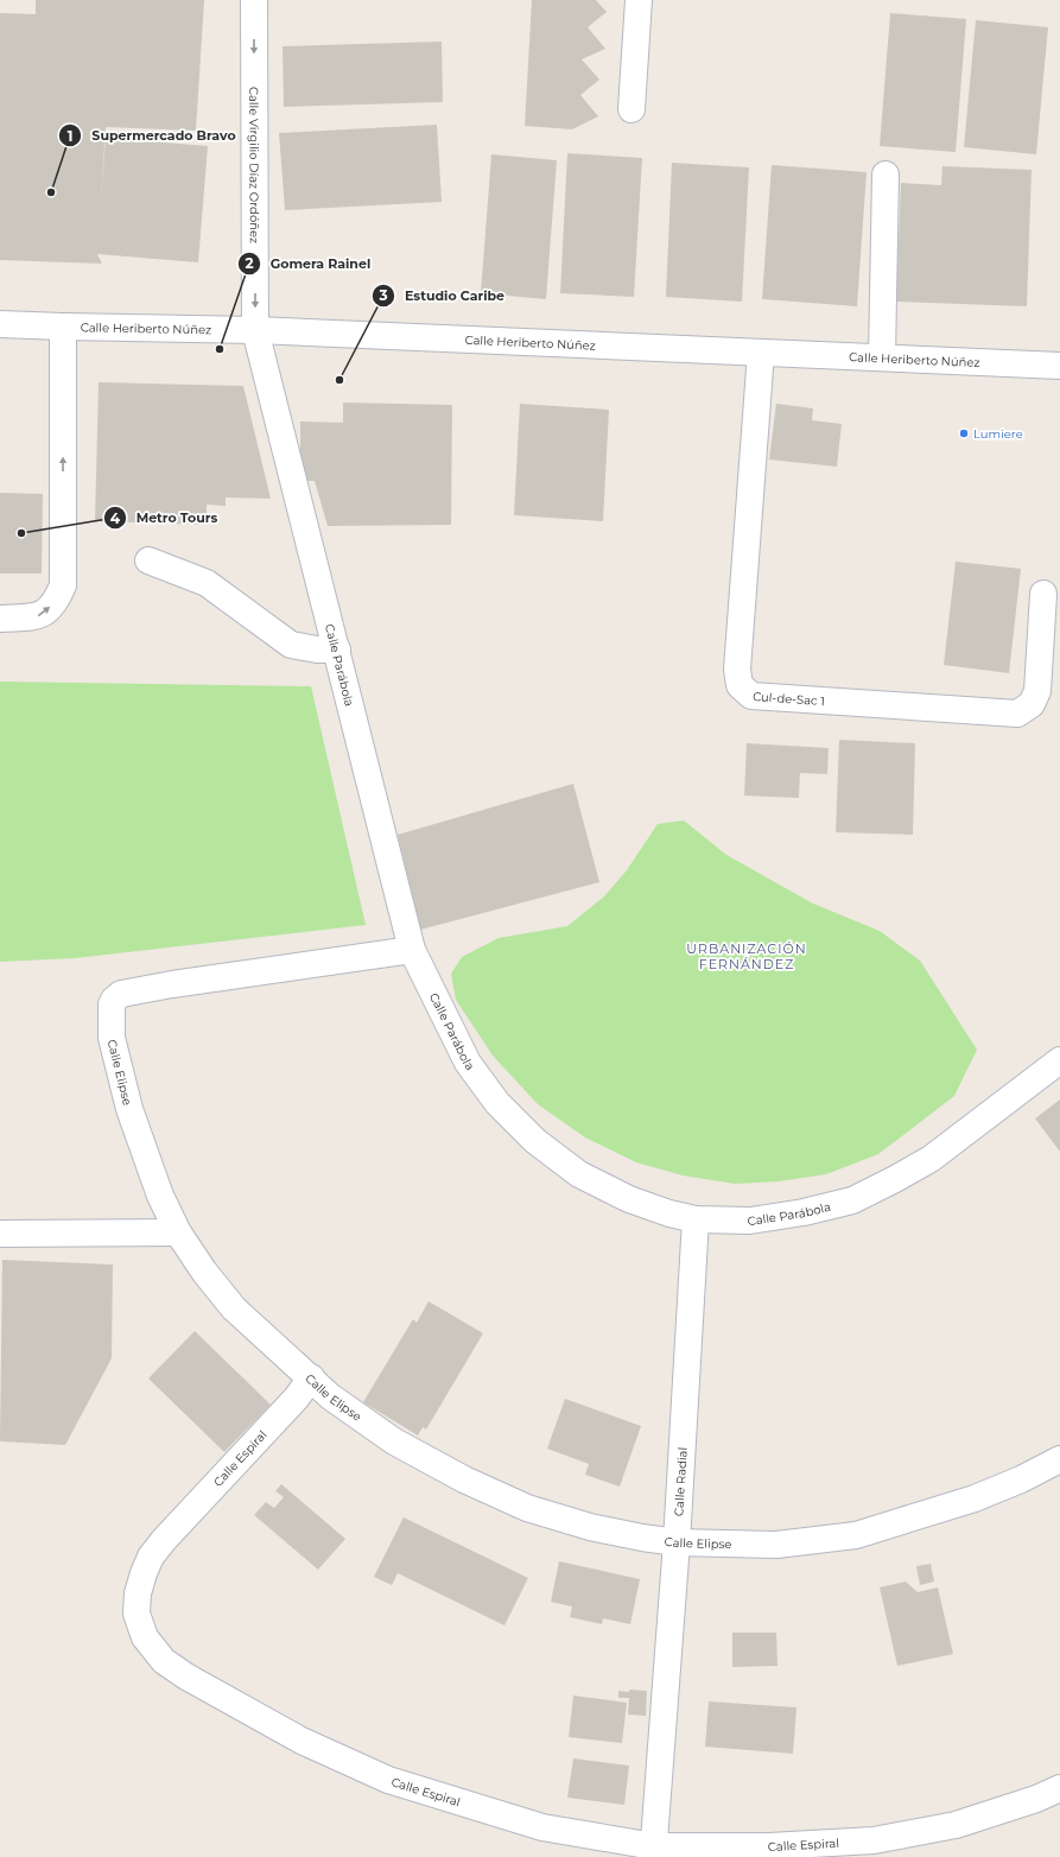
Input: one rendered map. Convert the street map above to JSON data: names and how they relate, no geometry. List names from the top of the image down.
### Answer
{
  "streets": {
    "street": [
      "Calle Virgilio Díaz Ordóñez",
      "Calle Heriberto Núñez",
      "Calle Parábola",
      "Cul-de-Sac 1",
      "Calle Elipse",
      "Calle Espiral",
      "Calle Radial"
    ]
  },
  "crossings": [
    ["Calle Virgilio Díaz Ordóñez", "Calle Heriberto Núñez"],
    ["Calle Virgilio Díaz Ordóñez", "Calle Parábola"],
    ["Calle Heriberto Núñez", "Calle Parábola"],
    ["Calle Heriberto Núñez", "Cul-de-Sac 1"],
    ["Calle Parábola", "Calle Elipse"],
    ["Calle Parábola", "Calle Radial"],
    ["Calle Elipse", "Calle Espiral"],
    ["Calle Elipse", "Calle Radial"],
    ["Calle Espiral", "Calle Radial"]
  ],
  "one_way": ["Calle Virgilio Díaz Ordóñez"],
  "districts": ["URBANIZACIÓN FERNÁNDEZ"],
  "places": [
    "Supermercado Bravo",
    "Gomera Rainel",
    "Estudio Caribe",
    "Lumiere",
    "Metro Tours"
  ]
}
